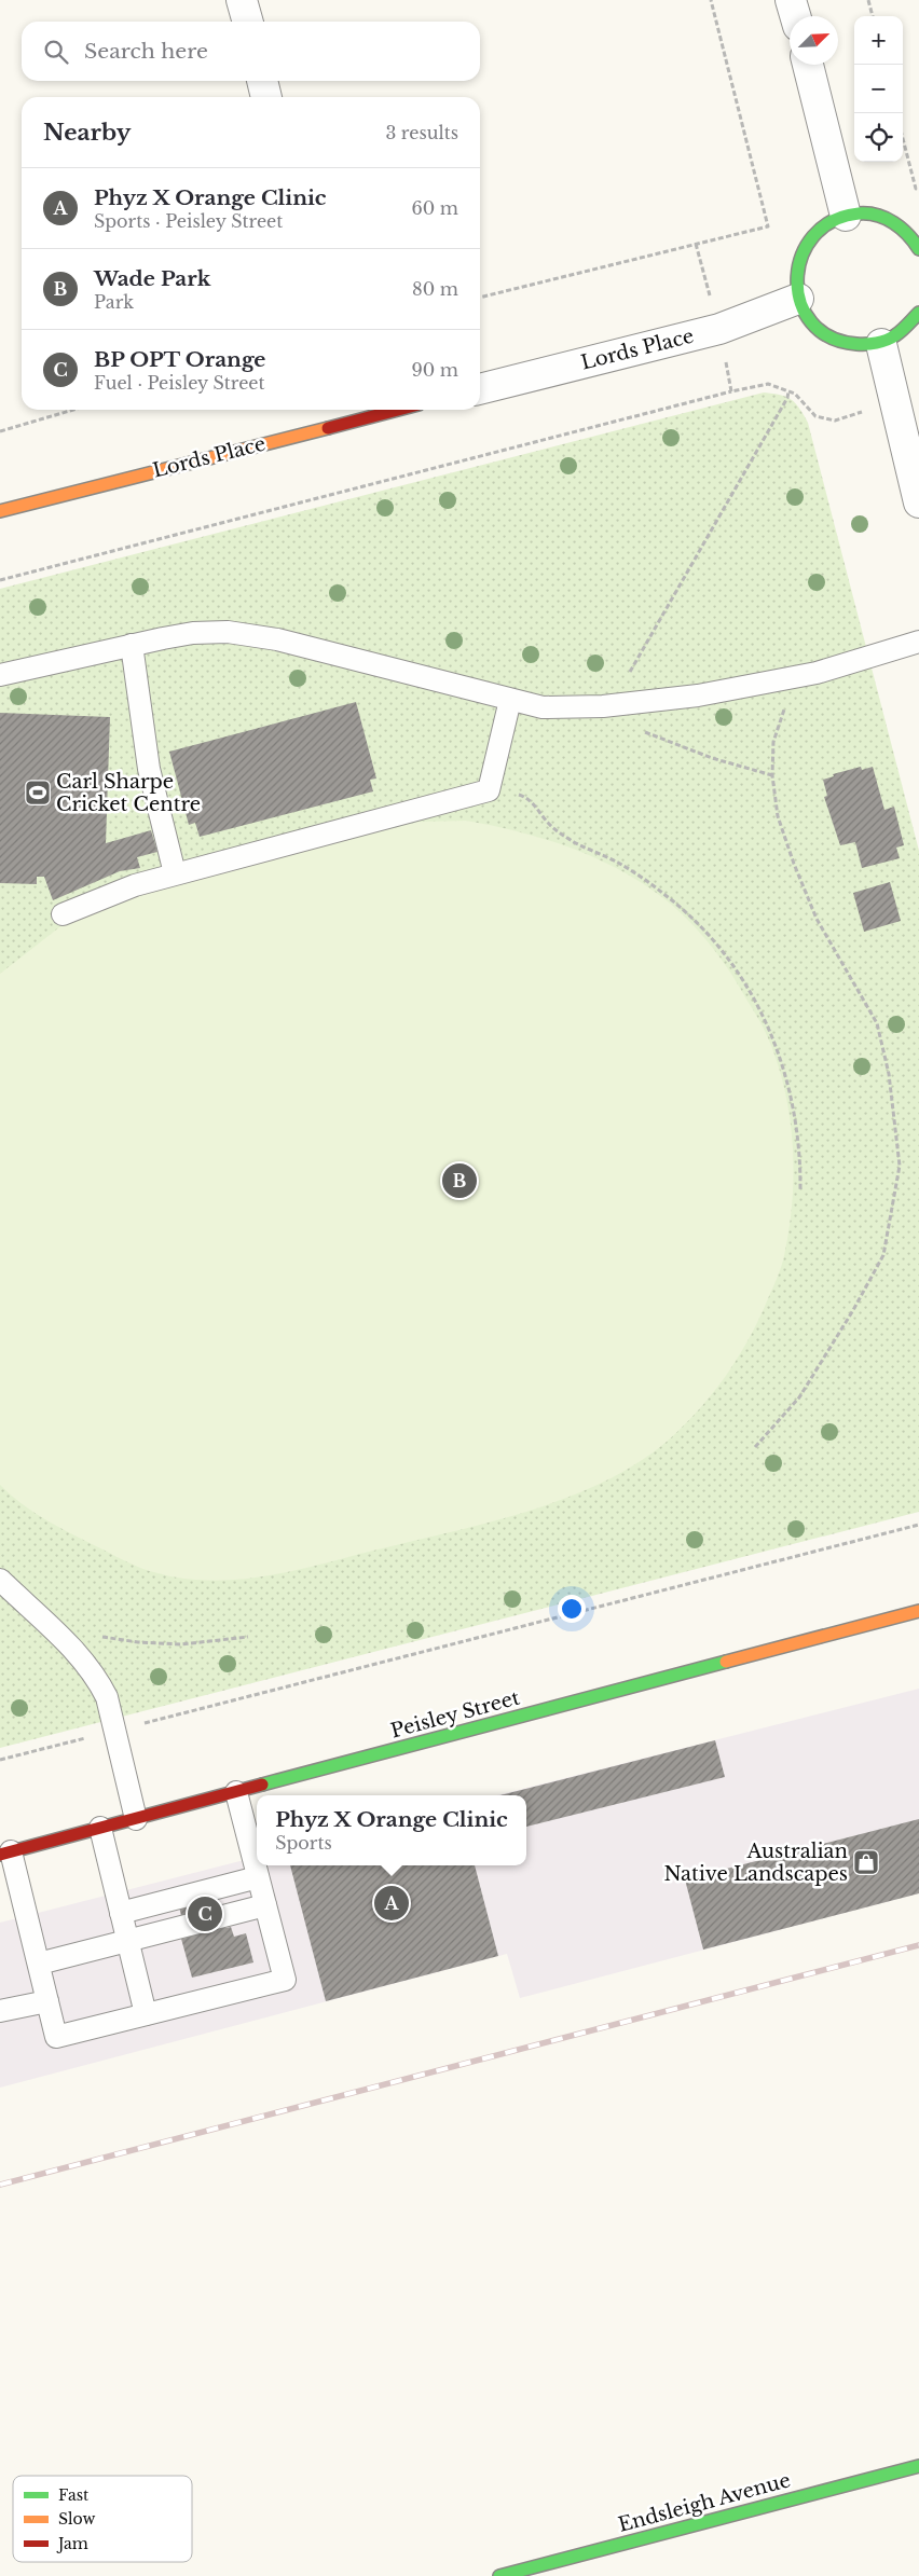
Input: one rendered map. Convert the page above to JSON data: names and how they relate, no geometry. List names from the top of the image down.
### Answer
{
  "streets": {
    "street": ["Lords Place", "Peisley Street", "Endsleigh Avenue"]
  },
  "places": {
    "sports": ["Carl Sharpe Cricket Centre"],
    "shop": ["Australian Native Landscapes"]
  },
  "legend": ["Fast", "Slow", "Jam"],
  "north": "top right",
  "page": {
    "map_buttons": ["+", "−"],
    "search": "Search here",
    "heading": ["Nearby", "3 results"],
    "list": [
      {
        "mark": "A",
        "name": "Phyz X Orange Clinic",
        "note": "Sports · Peisley Street",
        "value": "60 m"
      },
      {
        "mark": "B",
        "name": "Wade Park",
        "note": "Park",
        "value": "80 m"
      },
      {
        "mark": "C",
        "name": "BP OPT Orange",
        "note": "Fuel · Peisley Street",
        "value": "90 m"
      }
    ],
    "pins": ["B", "A", "C"],
    "popup": ["Phyz X Orange Clinic", "Sports"]
  }
}
